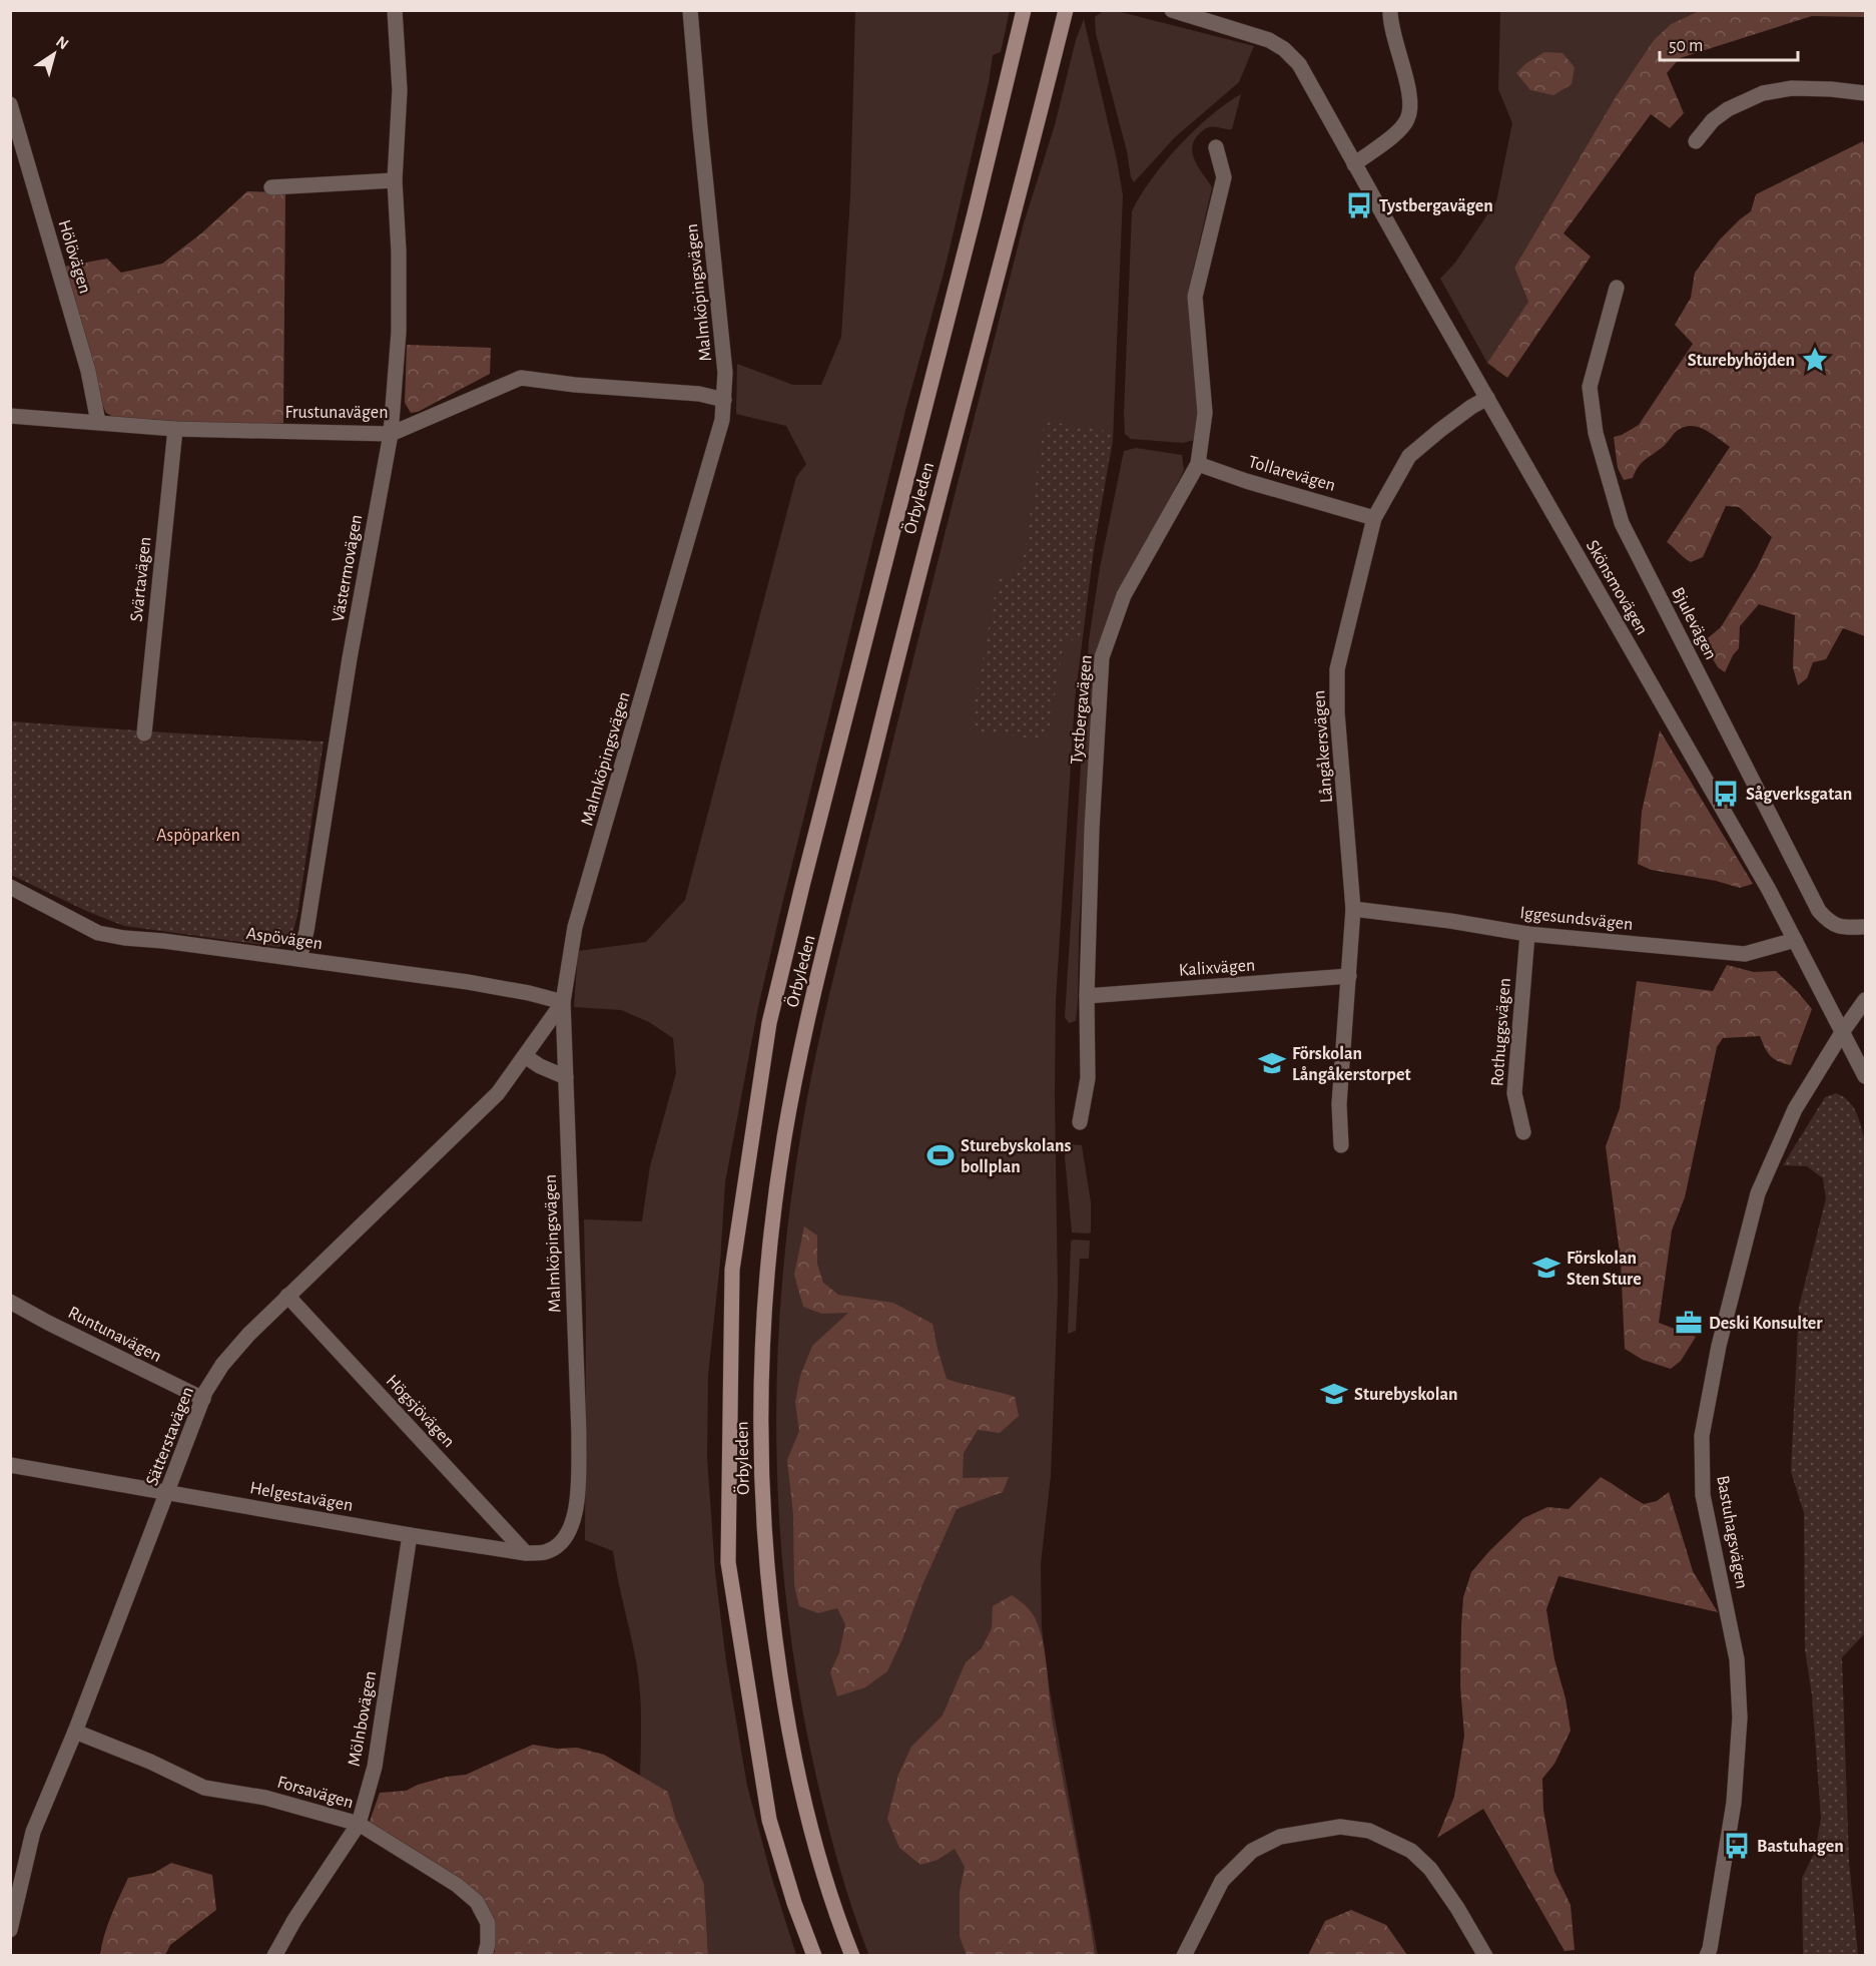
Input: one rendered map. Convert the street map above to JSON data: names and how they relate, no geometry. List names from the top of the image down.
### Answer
{
  "streets": {
    "main road": ["Örbyleden"],
    "street": [
      "Hölövägen",
      "Malmköpingsvägen",
      "Frustunavägen",
      "Tollarevägen",
      "Västermovägen",
      "Svärtavägen",
      "Skönsmovägen",
      "Bjulevägen",
      "Tystbergavägen",
      "Långåkersvägen",
      "Iggesundsvägen",
      "Aspövägen",
      "Kalixvägen",
      "Rothuggsvägen",
      "Runtunavägen",
      "Högsjövägen",
      "Sätterstavägen",
      "Helgestavägen",
      "Bastuhagsvägen",
      "Mölnbovägen",
      "Forsavägen"
    ]
  },
  "crossings": [
    ["Hölövägen", "Frustunavägen"],
    ["Malmköpingsvägen", "Frustunavägen"],
    ["Malmköpingsvägen", "Aspövägen"],
    ["Malmköpingsvägen", "Sätterstavägen"],
    ["Malmköpingsvägen", "Helgestavägen"],
    ["Frustunavägen", "Västermovägen"],
    ["Frustunavägen", "Svärtavägen"],
    ["Tollarevägen", "Tystbergavägen"],
    ["Tollarevägen", "Långåkersvägen"],
    ["Västermovägen", "Aspövägen"],
    ["Skönsmovägen", "Långåkersvägen"],
    ["Skönsmovägen", "Iggesundsvägen"],
    ["Skönsmovägen", "Bastuhagsvägen"],
    ["Tystbergavägen", "Kalixvägen"],
    ["Långåkersvägen", "Iggesundsvägen"],
    ["Långåkersvägen", "Kalixvägen"],
    ["Iggesundsvägen", "Rothuggsvägen"],
    ["Aspövägen", "Sätterstavägen"],
    ["Runtunavägen", "Sätterstavägen"],
    ["Högsjövägen", "Sätterstavägen"],
    ["Högsjövägen", "Helgestavägen"],
    ["Sätterstavägen", "Helgestavägen"],
    ["Sätterstavägen", "Forsavägen"],
    ["Helgestavägen", "Mölnbovägen"],
    ["Mölnbovägen", "Forsavägen"]
  ],
  "parks": ["Aspöparken"],
  "places": {
    "bus stop": ["Tystbergavägen", "Sågverksgatan", "Bastuhagen"],
    "place": ["Sturebyhöjden"],
    "school or university": ["Förskolan Långåkerstorpet", "Förskolan Sten Sture", "Sturebyskolan"],
    "sports": ["Sturebyskolans bollplan"],
    "office": ["Deski Konsulter"]
  },
  "scale_bar": "50 m",
  "north": "top right"
}
